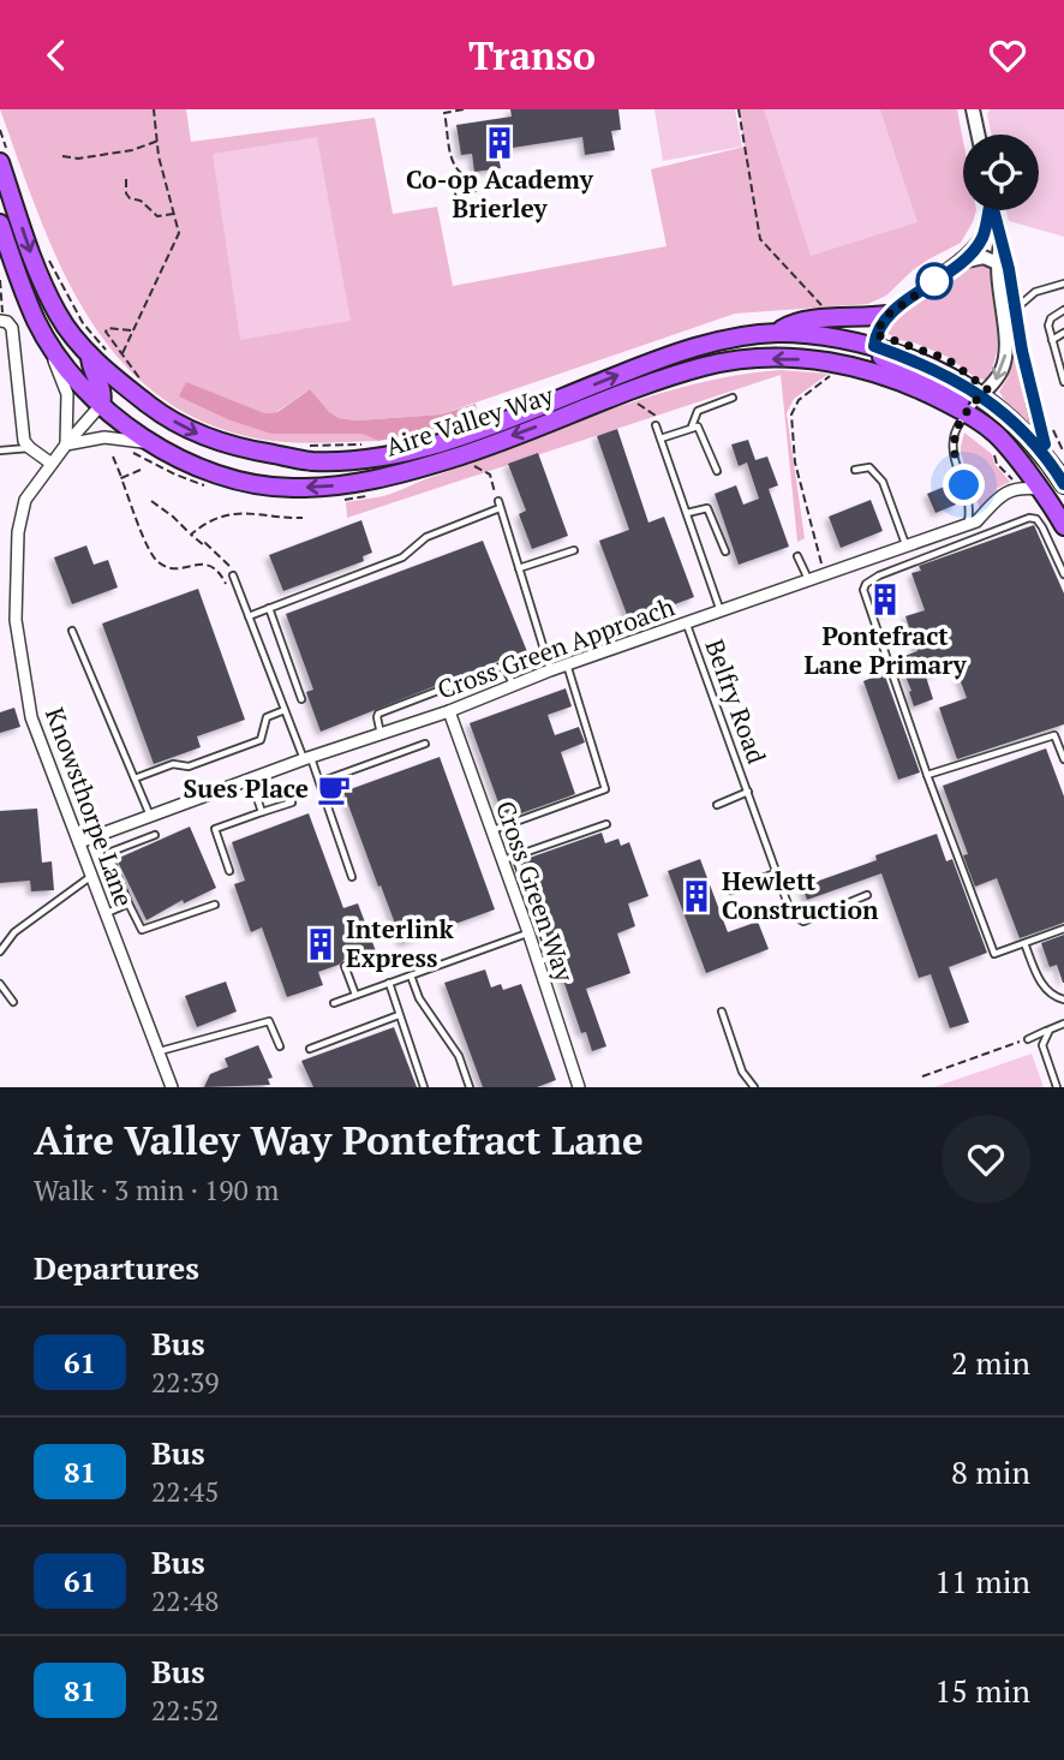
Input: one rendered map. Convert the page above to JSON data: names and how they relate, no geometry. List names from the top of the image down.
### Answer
{
  "streets": {
    "highway": ["Aire Valley Way"],
    "street": ["Cross Green Approach", "Knowsthorpe Lane", "Cross Green Way"],
    "lane": ["Belfry Road"]
  },
  "crossings": [
    ["Aire Valley Way", "Knowsthorpe Lane"],
    ["Cross Green Approach", "Belfry Road"],
    ["Cross Green Approach", "Knowsthorpe Lane"],
    ["Cross Green Approach", "Cross Green Way"]
  ],
  "places": {
    "building": [
      "Co-op Academy Brierley",
      "Pontefract Lane Primary",
      "Hewlett Construction",
      "Interlink Express"
    ],
    "cafe": ["Sues Place"]
  },
  "lines": ["bus line 61"],
  "page": {
    "header": "Transo",
    "heading": [
      ["Aire Valley Way Pontefract Lane", "Walk · 3 min · 190 m"],
      "Departures"
    ],
    "list": [
      {
        "mark": "61",
        "name": "Bus",
        "note": "22:39",
        "value": "2 min"
      },
      {
        "mark": "81",
        "name": "Bus",
        "note": "22:45",
        "value": "8 min"
      },
      {
        "mark": "61",
        "name": "Bus",
        "note": "22:48",
        "value": "11 min"
      },
      {
        "mark": "81",
        "name": "Bus",
        "note": "22:52",
        "value": "15 min"
      }
    ]
  }
}
